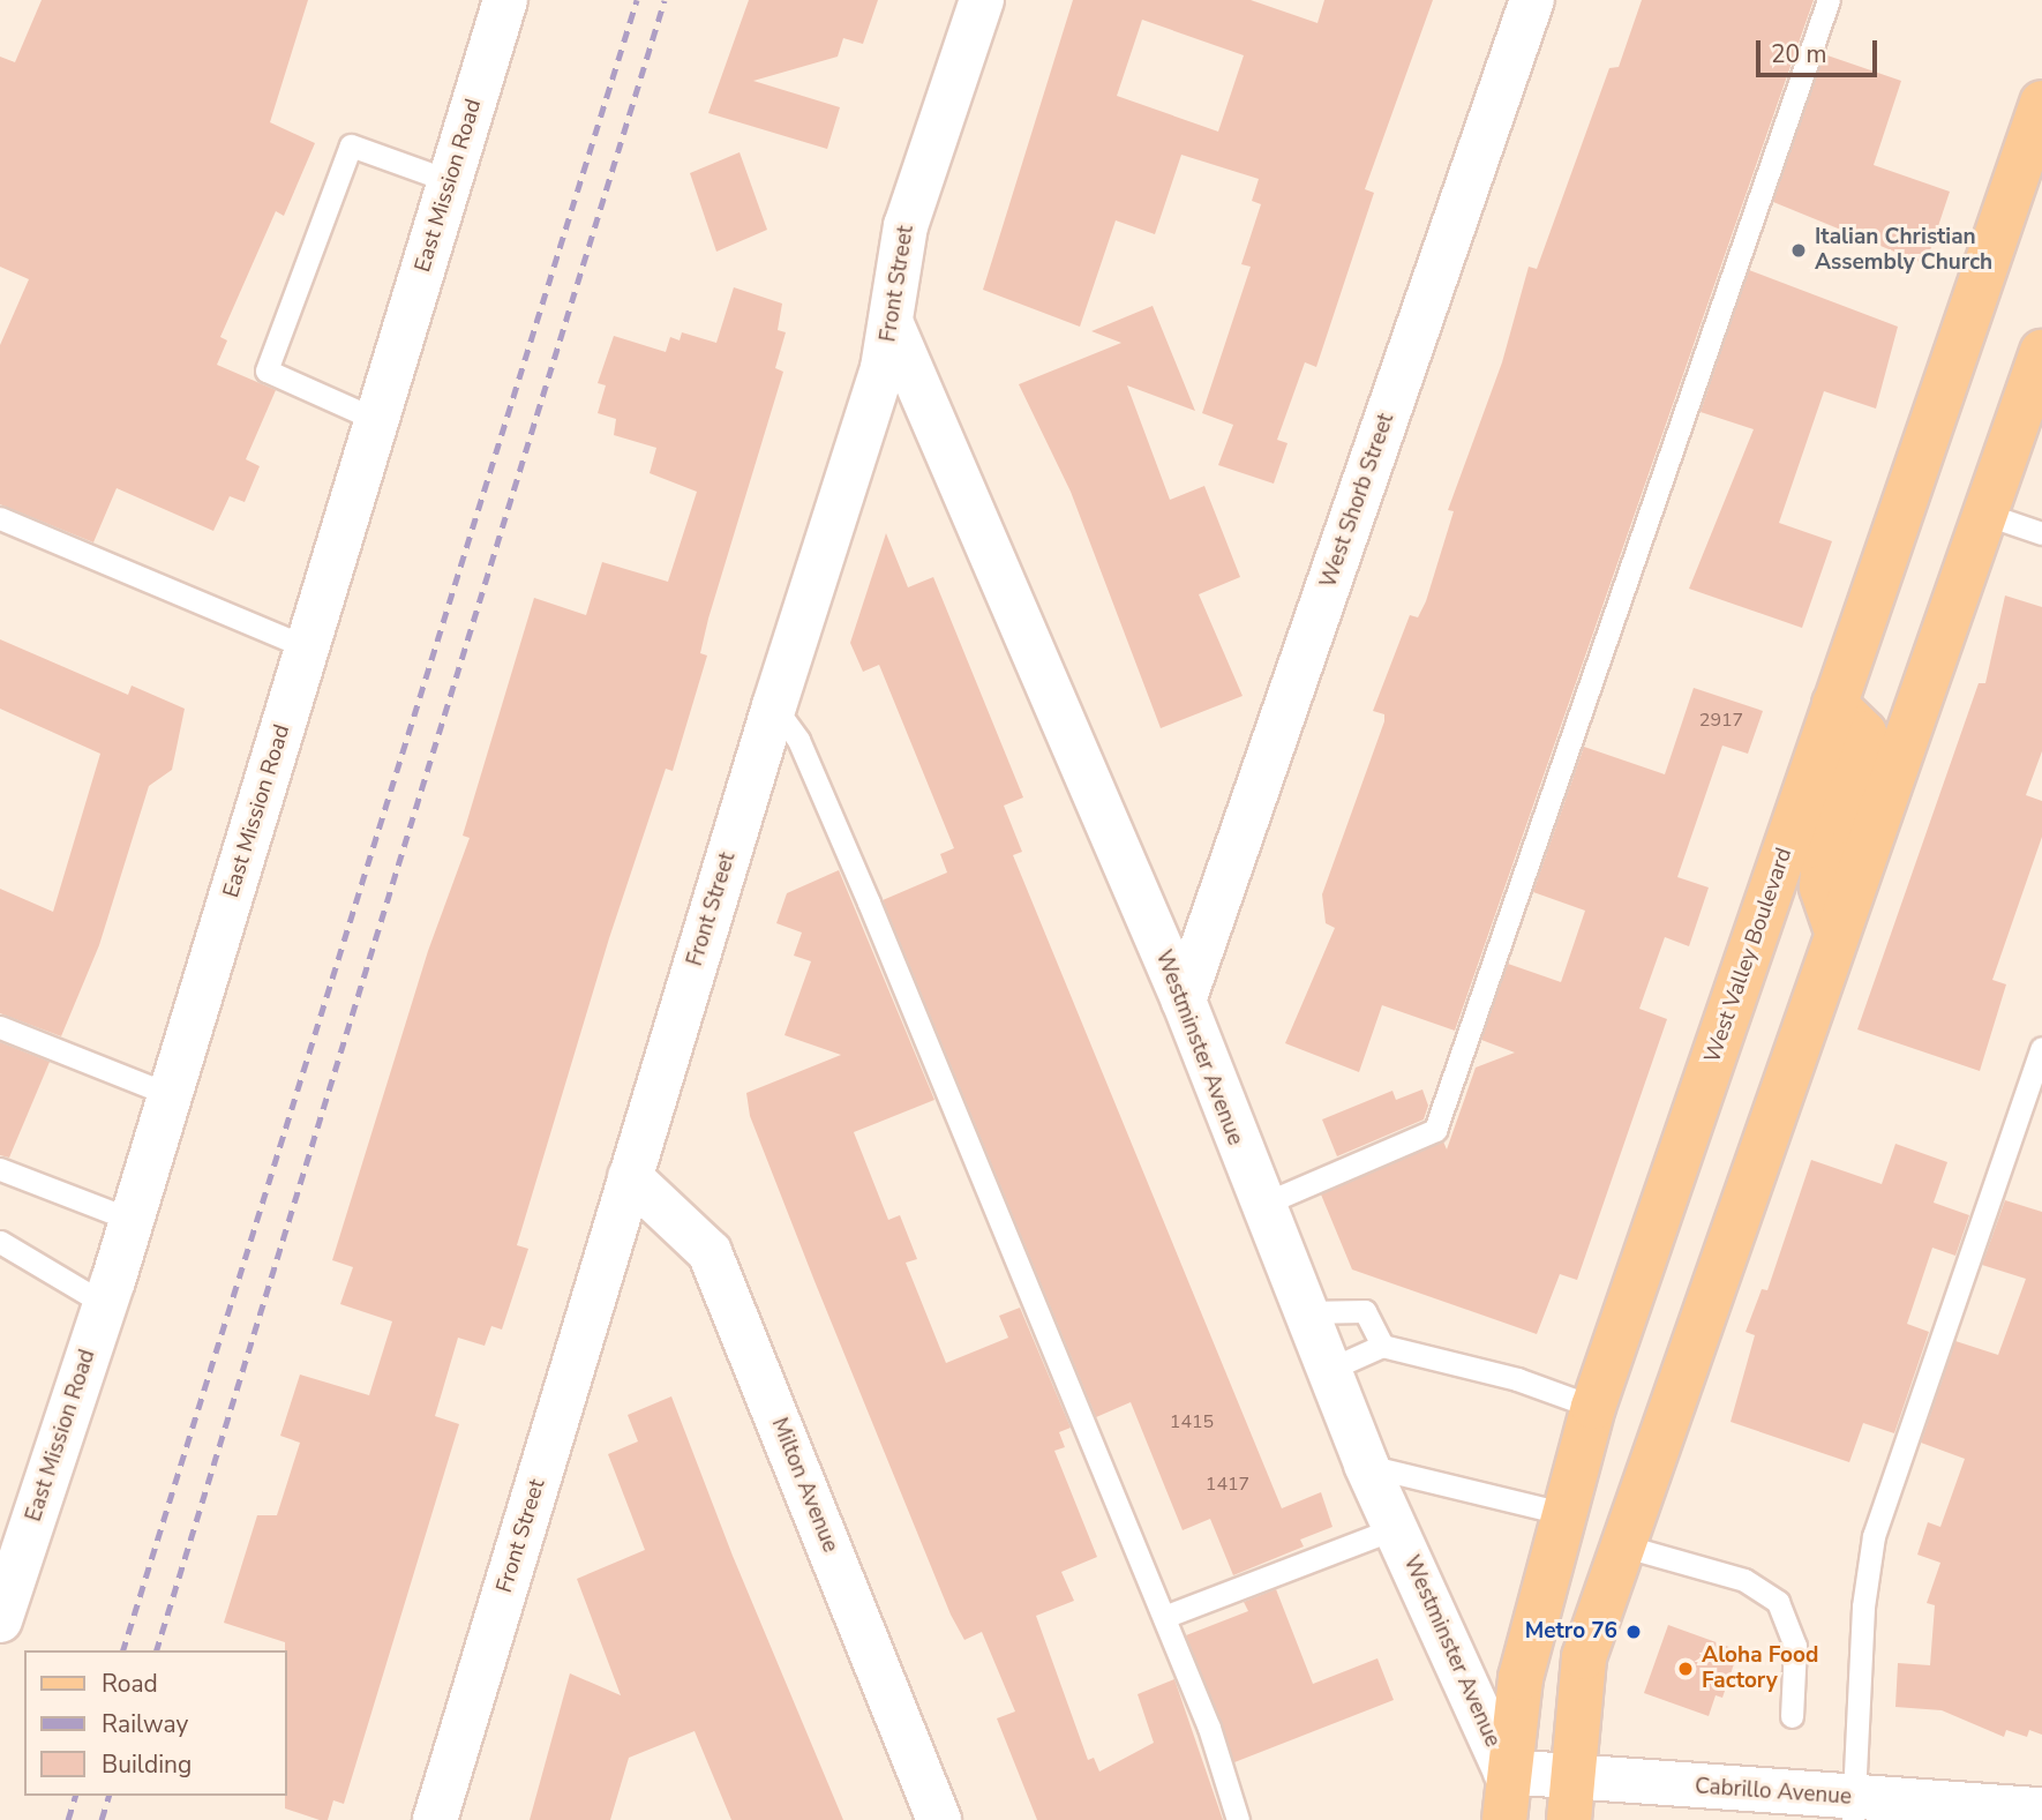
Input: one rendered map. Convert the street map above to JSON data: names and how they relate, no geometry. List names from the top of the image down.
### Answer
{
  "streets": {
    "main road": ["West Valley Boulevard"],
    "street": [
      "East Mission Road",
      "Front Street",
      "West Shorb Street",
      "Westminster Avenue",
      "Milton Avenue",
      "Cabrillo Avenue"
    ]
  },
  "crossings": [
    ["Front Street", "Westminster Avenue"],
    ["Front Street", "Milton Avenue"],
    ["West Shorb Street", "Westminster Avenue"],
    ["West Valley Boulevard", "Westminster Avenue"],
    ["West Valley Boulevard", "Cabrillo Avenue"],
    ["Westminster Avenue", "Cabrillo Avenue"]
  ],
  "places": ["Italian Christian Assembly Church", "Metro 76", "Aloha Food Factory"],
  "house_numbers": ["2917", "1415", "1417"],
  "legend": ["Road", "Railway", "Building"],
  "scale_bar": "20 m"
}
